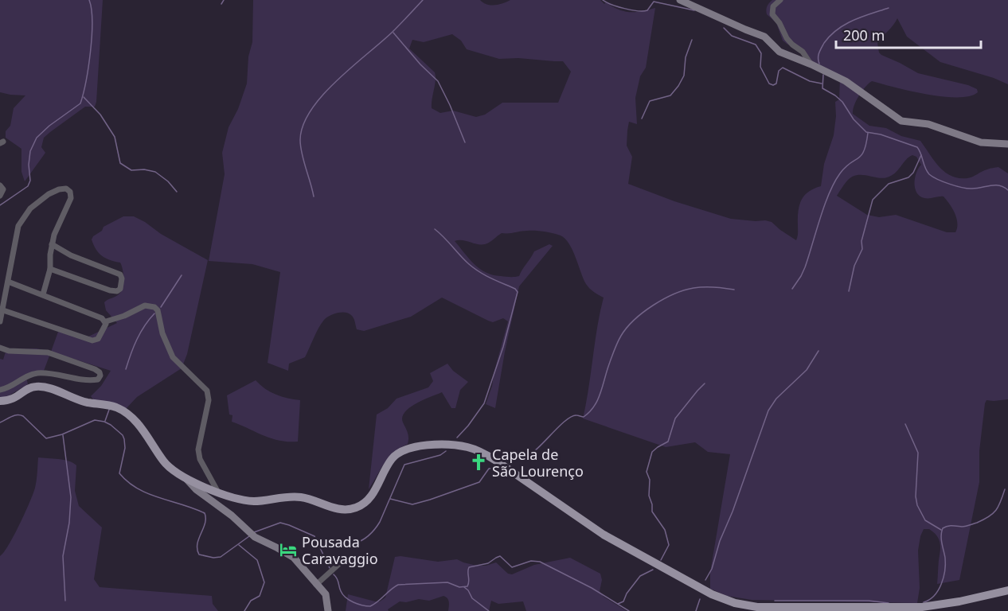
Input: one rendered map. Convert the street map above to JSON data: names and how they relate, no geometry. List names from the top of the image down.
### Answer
{
  "places": {
    "church": ["Capela de São Lourenço"],
    "hotel": ["Pousada Caravaggio"]
  },
  "scale_bar": "200 m"
}
